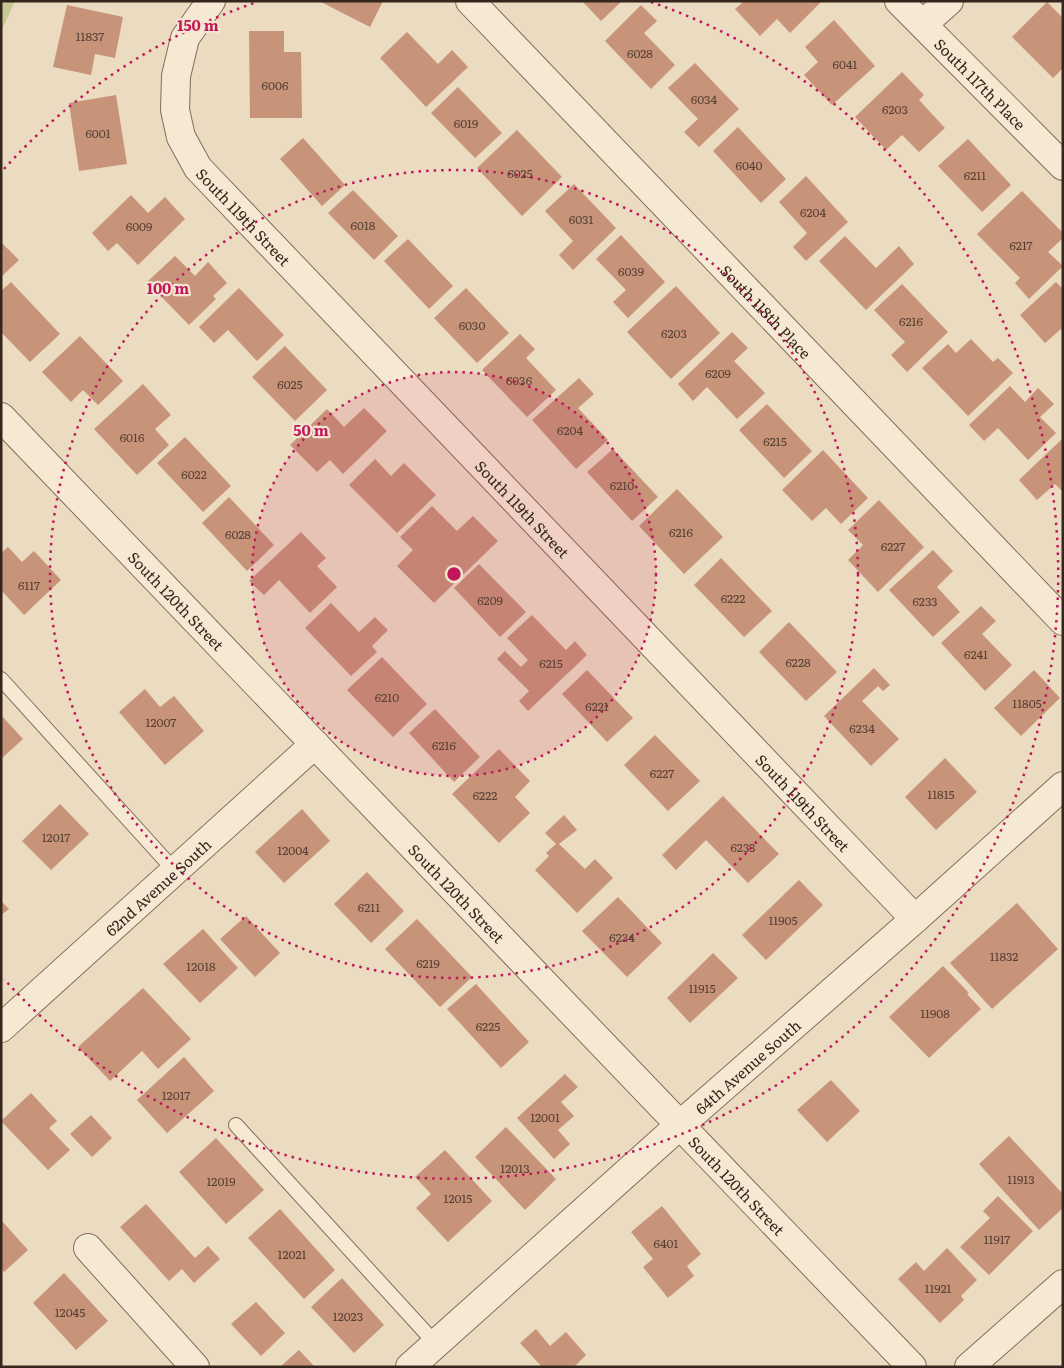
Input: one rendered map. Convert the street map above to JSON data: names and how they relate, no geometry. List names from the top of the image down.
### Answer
{
  "streets": {
    "street": [
      "South 117th Place",
      "South 119th Street",
      "South 118th Place",
      "South 120th Street",
      "62nd Avenue South",
      "64th Avenue South"
    ]
  },
  "crossings": [
    ["South 119th Street", "64th Avenue South"],
    ["South 120th Street", "62nd Avenue South"],
    ["South 120th Street", "64th Avenue South"]
  ],
  "house_numbers": [
    "11837",
    "6028",
    "6041",
    "6006",
    "6034",
    "6203",
    "6019",
    "6001",
    "6040",
    "6025",
    "6211",
    "6204",
    "6031",
    "6018",
    "6009",
    "6217",
    "6039",
    "6216",
    "6030",
    "6203",
    "6209",
    "6036",
    "6025",
    "6204",
    "6016",
    "6215",
    "6022",
    "6210",
    "6216",
    "6028",
    "6227",
    "6117",
    "6222",
    "6209",
    "6233",
    "6241",
    "6228",
    "6215",
    "6210",
    "11805",
    "6221",
    "12007",
    "6234",
    "6216",
    "6227",
    "11815",
    "6222",
    "12017",
    "6233",
    "12004",
    "6211",
    "11905",
    "6234",
    "11832",
    "6219",
    "12018",
    "11915",
    "11908",
    "6225",
    "12017",
    "12001",
    "12013",
    "11913",
    "12019",
    "12015",
    "11917",
    "6401",
    "12021",
    "11921",
    "12045",
    "12023"
  ],
  "rings": ["150 m", "100 m", "50 m"]
}
